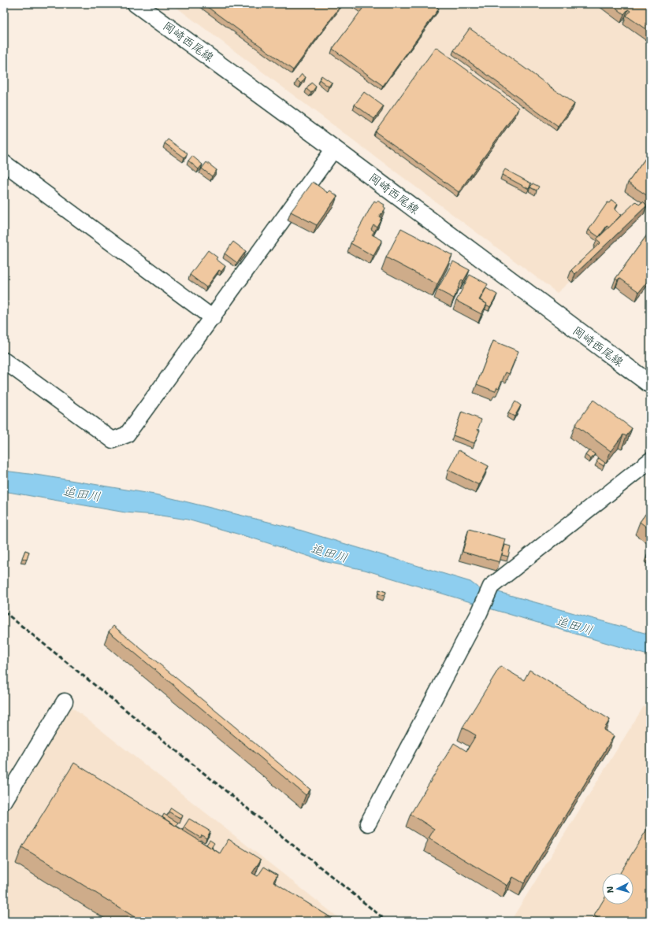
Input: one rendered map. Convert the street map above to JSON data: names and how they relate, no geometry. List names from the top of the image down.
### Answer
{
  "streets": {
    "main road": ["岡崎西尾線"]
  },
  "water": ["追田川"],
  "north": "left"
}
